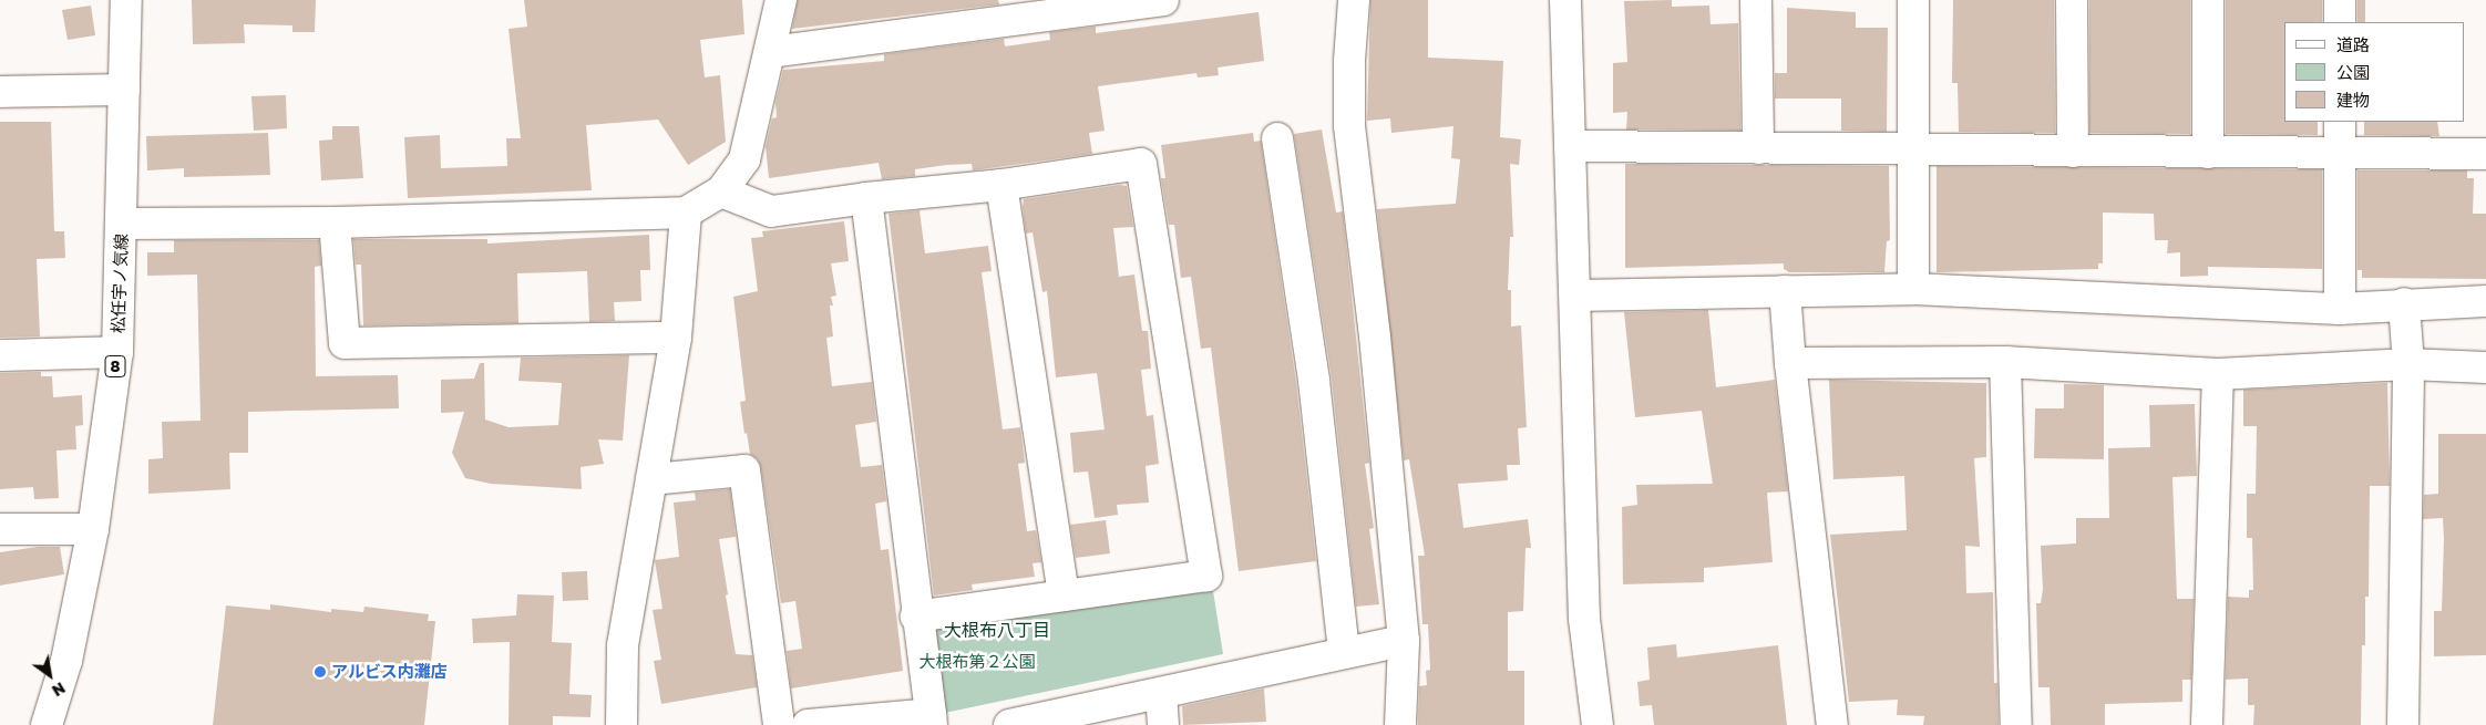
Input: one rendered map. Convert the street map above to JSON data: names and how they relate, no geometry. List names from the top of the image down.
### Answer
{
  "streets": {
    "street": ["松任宇ノ気線", "8"]
  },
  "districts": ["大根布八丁目"],
  "parks": ["大根布第２公園"],
  "places": ["アルビス内灘店"],
  "legend": ["道路", "公園", "建物"],
  "north": "bottom right"
}
